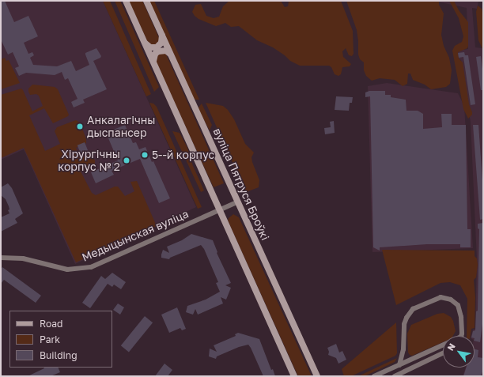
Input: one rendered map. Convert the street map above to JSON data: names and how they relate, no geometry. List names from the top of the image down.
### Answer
{
  "streets": {
    "main road": ["вуліца Пятруся Броўкі"],
    "street": ["Медыцынская вуліца"]
  },
  "crossings": [
    ["вуліца Пятруся Броўкі", "Медыцынская вуліца"]
  ],
  "places": ["Анкалагічны дыспансер", "5--й корпус", "Хірургічны корпус № 2"],
  "legend": ["Road", "Park", "Building"],
  "north": "top left"
}
